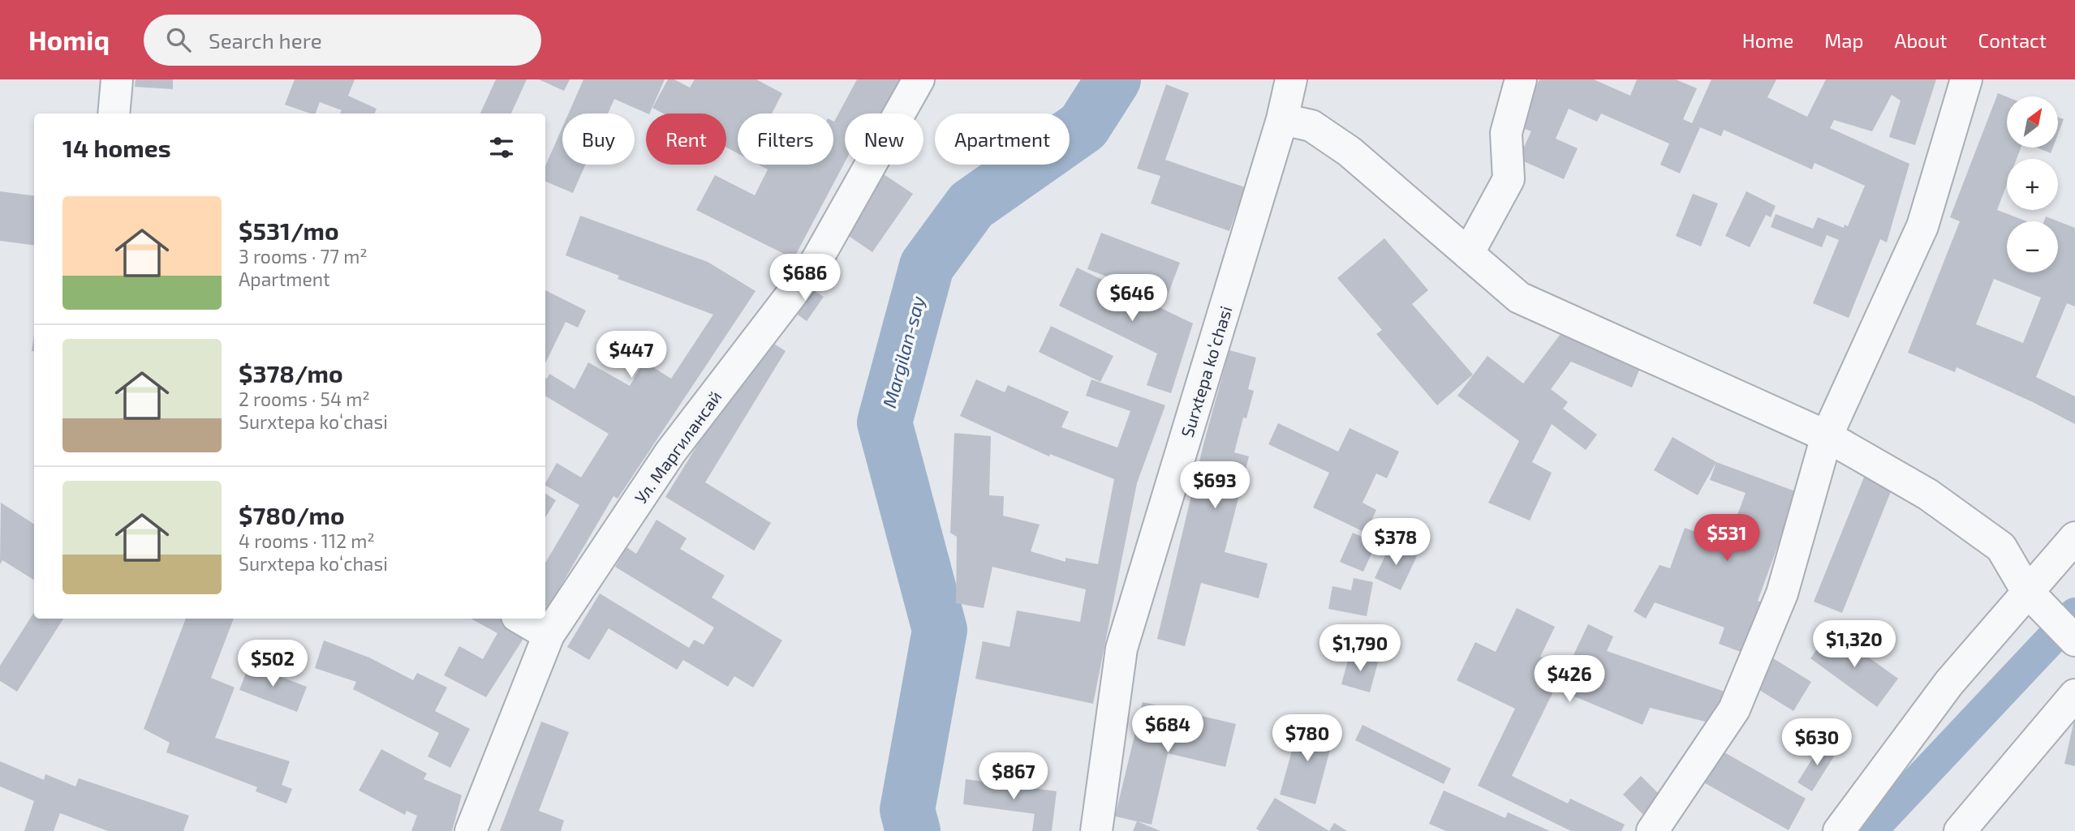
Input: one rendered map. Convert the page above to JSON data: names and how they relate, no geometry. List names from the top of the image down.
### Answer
{
  "streets": {
    "street": ["Surxtepa koʻchasi", "Ул. Маргилансай"]
  },
  "water": ["Margilan-say"],
  "north": "top right",
  "page": {
    "header": "Homiq",
    "search": "Search here",
    "nav": [
      "Home",
      "Map",
      "About",
      "Contact"
    ],
    "map_buttons": ["+", "−"],
    "chip": [
      "Buy",
      "Rent",
      "Filters",
      "New",
      "Apartment"
    ],
    "heading": "14 homes",
    "list": [
      {
        "name": "$531/mo",
        "note": "3 rooms · 77 m² · Apartment"
      },
      {
        "name": "$378/mo",
        "note": "2 rooms · 54 m² · Surxtepa koʻchasi"
      },
      {
        "name": "$780/mo",
        "note": "4 rooms · 112 m² · Surxtepa koʻchasi"
      }
    ],
    "price": [
      "$686",
      "$646",
      "$447",
      "$693",
      "$531",
      "$378",
      "$1,320",
      "$1,790",
      "$502",
      "$426",
      "$684",
      "$780",
      "$630",
      "$867"
    ]
  }
}
